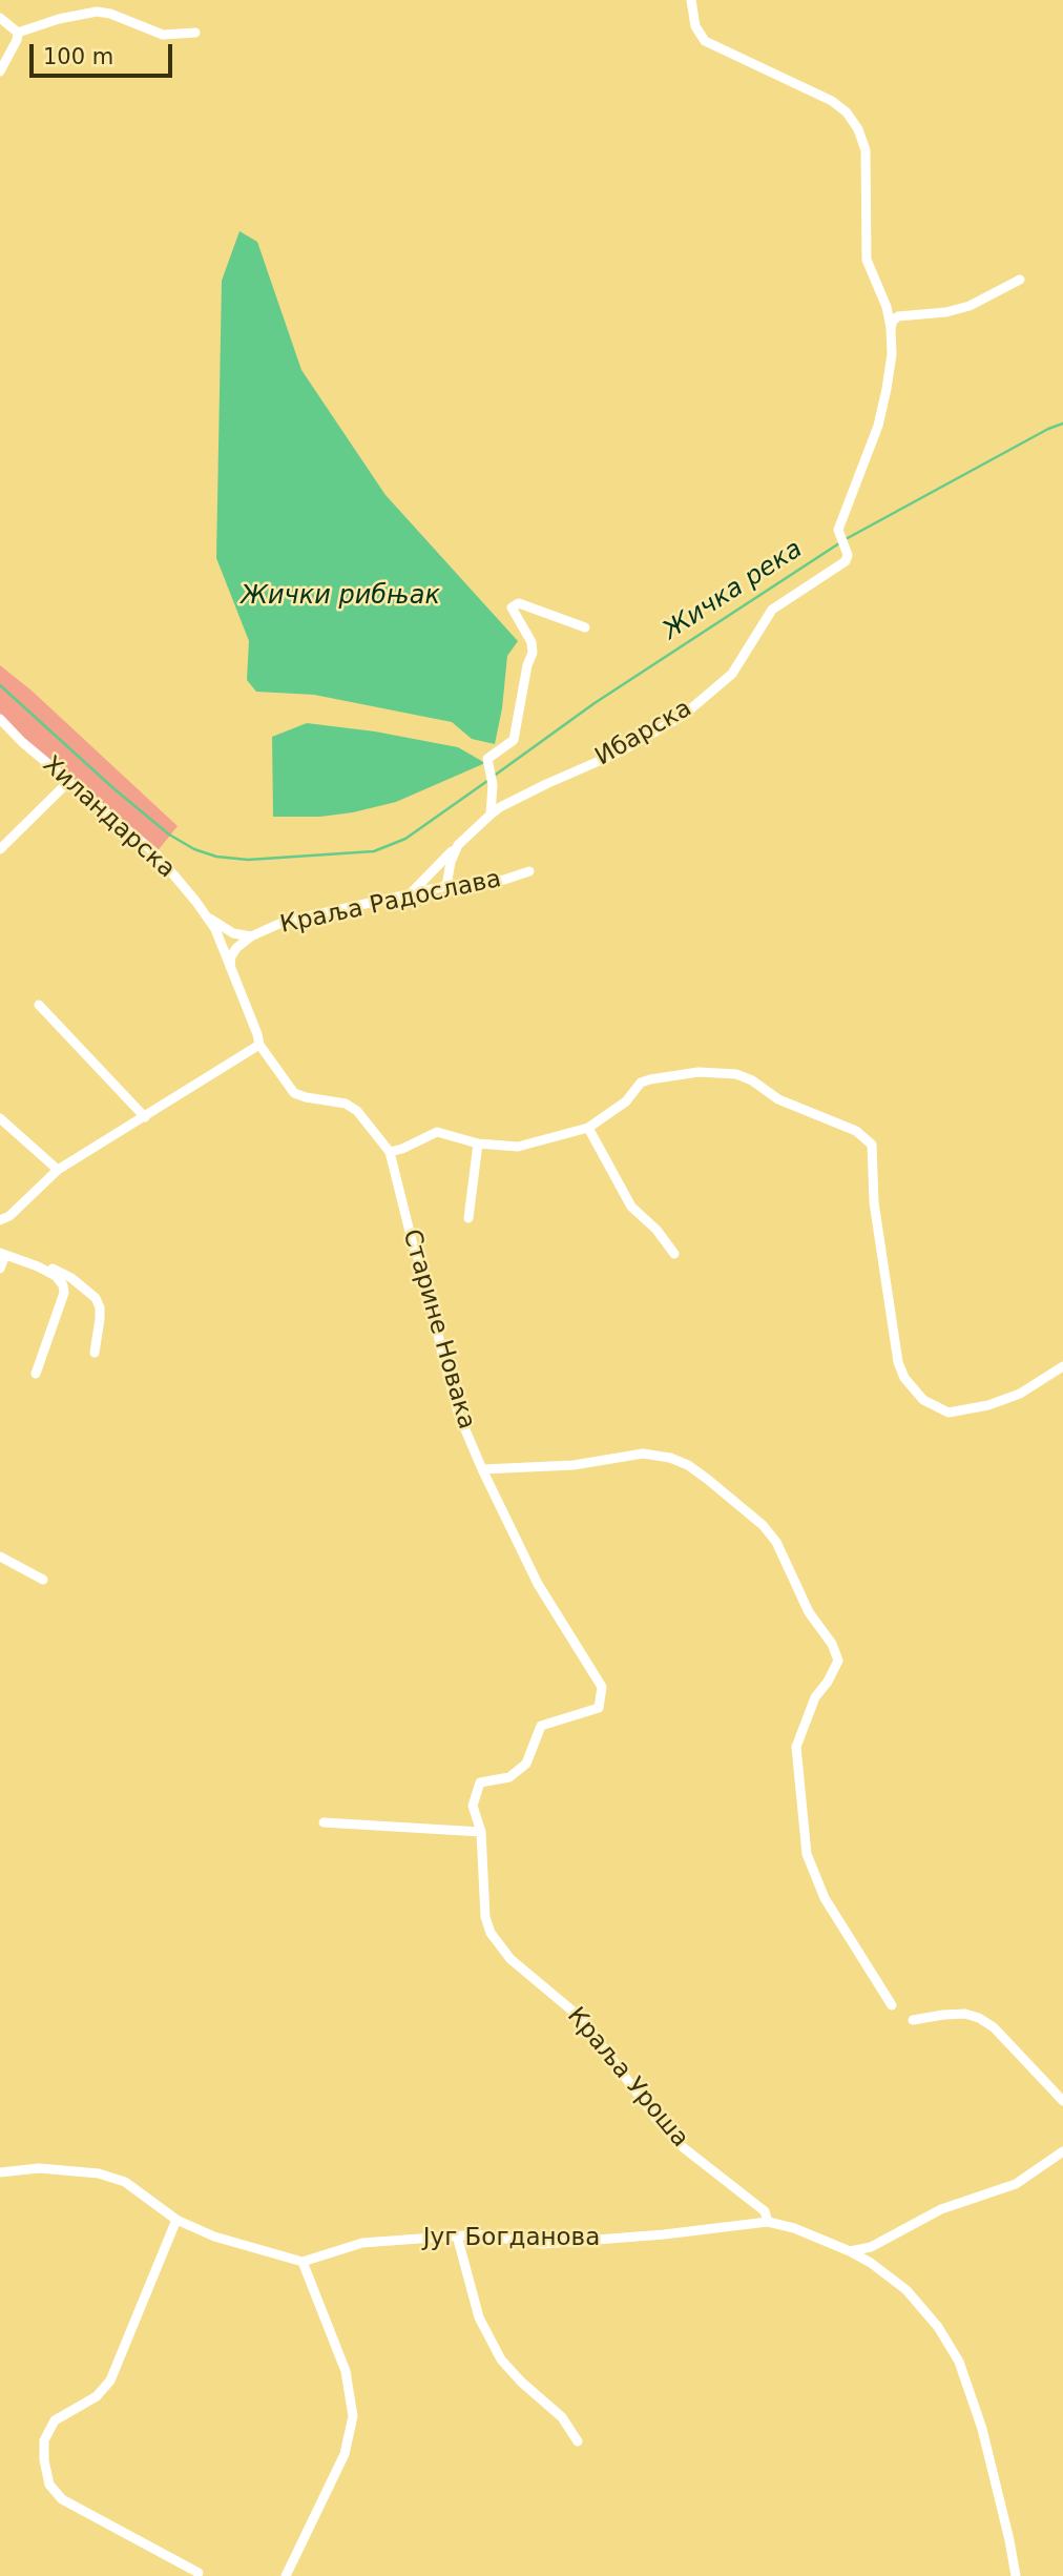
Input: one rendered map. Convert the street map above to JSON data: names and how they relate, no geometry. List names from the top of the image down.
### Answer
{
  "streets": {
    "street": [
      "Ибарска",
      "Хиландарска",
      "Краља Радослава",
      "Старине Новака",
      "Краља Уроша",
      "Југ Богданова"
    ]
  },
  "crossings": [
    ["Ибарска", "Краља Радослава"],
    ["Хиландарска", "Краља Радослава"],
    ["Хиландарска", "Старине Новака"],
    ["Старине Новака", "Краља Уроша"],
    ["Краља Уроша", "Југ Богданова"]
  ],
  "water": ["Жичка река", "Жички рибњак"],
  "scale_bar": "100 m"
}
